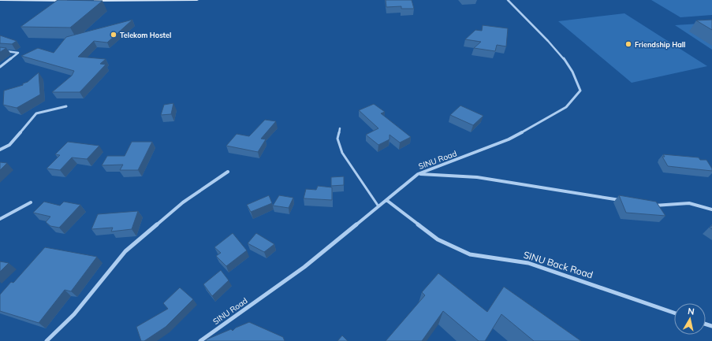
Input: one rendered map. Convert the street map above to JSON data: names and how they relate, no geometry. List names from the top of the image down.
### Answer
{
  "streets": {
    "street": ["SINU Road", "SINU Back Road"]
  },
  "crossings": [
    ["SINU Road", "SINU Back Road"]
  ],
  "places": ["Telekom Hostel", "Friendship Hall"],
  "north": "top"
}
